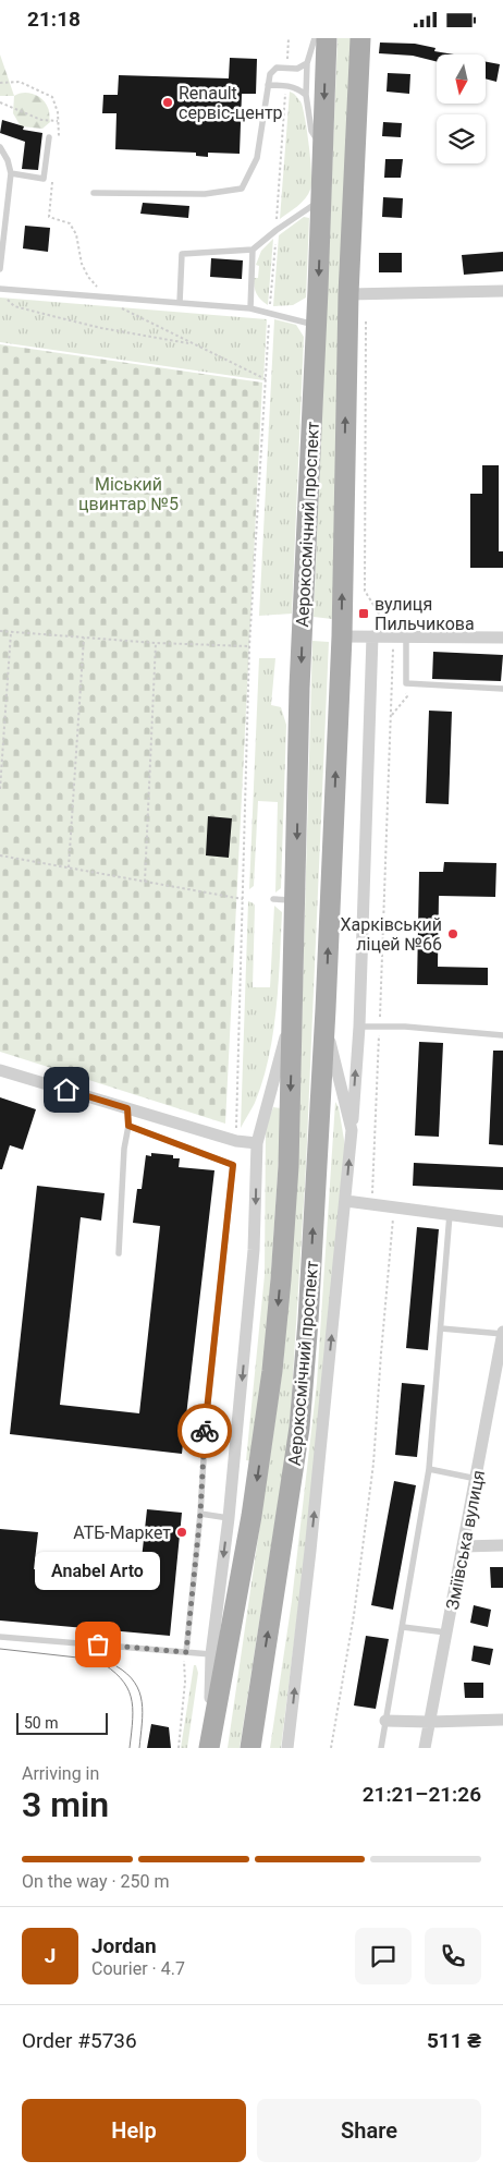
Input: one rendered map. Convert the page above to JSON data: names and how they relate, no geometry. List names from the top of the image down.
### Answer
{
  "streets": {
    "main road": ["Аерокосмічний проспект"],
    "street": ["Зміївська вулиця"]
  },
  "parks": ["Міський цвинтар №5"],
  "places": {
    "other": [
      "Renault сервіс-центр",
      "Харківський ліцей №66",
      "АТБ-Маркет",
      "Anabel Arto"
    ],
    "transit": ["вулиця Пильчикова"]
  },
  "scale_bar": "50 m",
  "north": "bottom",
  "page": {
    "status": "21:18",
    "bubble": "Anabel Arto",
    "scale": "50 m",
    "heading": ["3 min", "Arriving in", "21:21–21:26"],
    "panel": [
      "Jordan",
      "Courier · 4.7",
      "Order #5736",
      "511 ₴"
    ],
    "bar": "On the way · 250 m",
    "round": "J",
    "buttons": ["Help", "Share"]
  }
}
